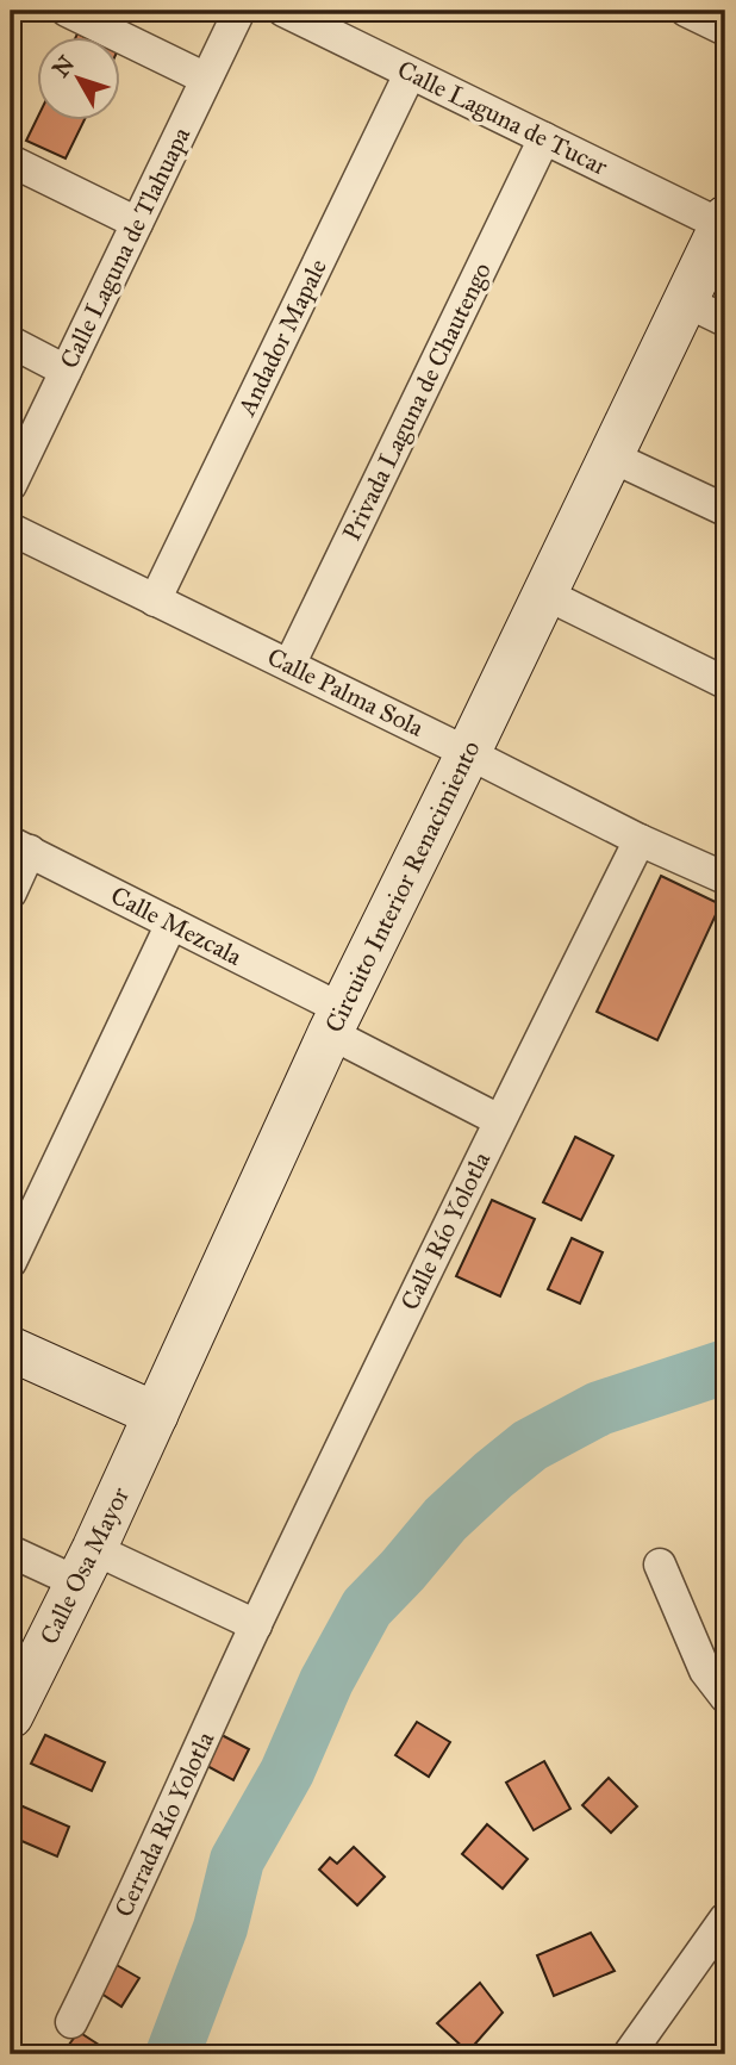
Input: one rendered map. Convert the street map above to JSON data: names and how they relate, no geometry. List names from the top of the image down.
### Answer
{
  "streets": {
    "main road": ["Circuito Interior Renacimiento", "Calle Osa Mayor"],
    "street": [
      "Calle Laguna de Tucar",
      "Calle Laguna de Tlahuapa",
      "Andador Mapale",
      "Privada Laguna de Chautengo",
      "Calle Palma Sola",
      "Calle Mezcala",
      "Calle Río Yolotla",
      "Cerrada Río Yolotla"
    ]
  },
  "crossings": [
    ["Calle Laguna de Tucar", "Andador Mapale"],
    ["Calle Laguna de Tucar", "Privada Laguna de Chautengo"],
    ["Calle Laguna de Tucar", "Circuito Interior Renacimiento"],
    ["Andador Mapale", "Calle Palma Sola"],
    ["Privada Laguna de Chautengo", "Calle Palma Sola"],
    ["Calle Palma Sola", "Circuito Interior Renacimiento"],
    ["Calle Palma Sola", "Calle Río Yolotla"],
    ["Circuito Interior Renacimiento", "Calle Mezcala"],
    ["Circuito Interior Renacimiento", "Calle Osa Mayor"],
    ["Calle Mezcala", "Calle Río Yolotla"],
    ["Calle Río Yolotla", "Cerrada Río Yolotla"]
  ],
  "north": "top left"
}
